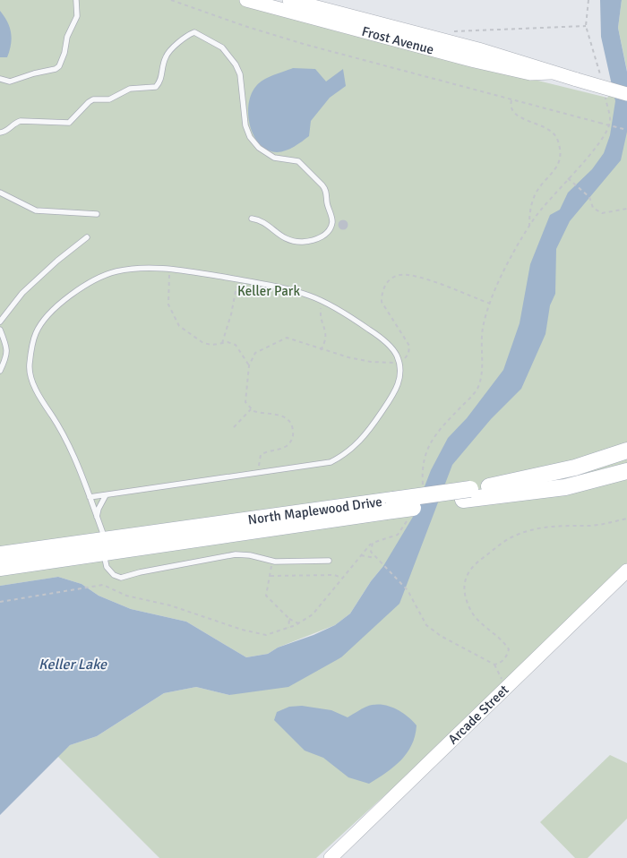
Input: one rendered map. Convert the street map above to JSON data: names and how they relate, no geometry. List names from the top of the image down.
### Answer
{
  "streets": {
    "main road": ["North Maplewood Drive"],
    "street": ["Frost Avenue", "Arcade Street"]
  },
  "water": ["Keller Lake"],
  "parks": ["Keller Park"]
}
